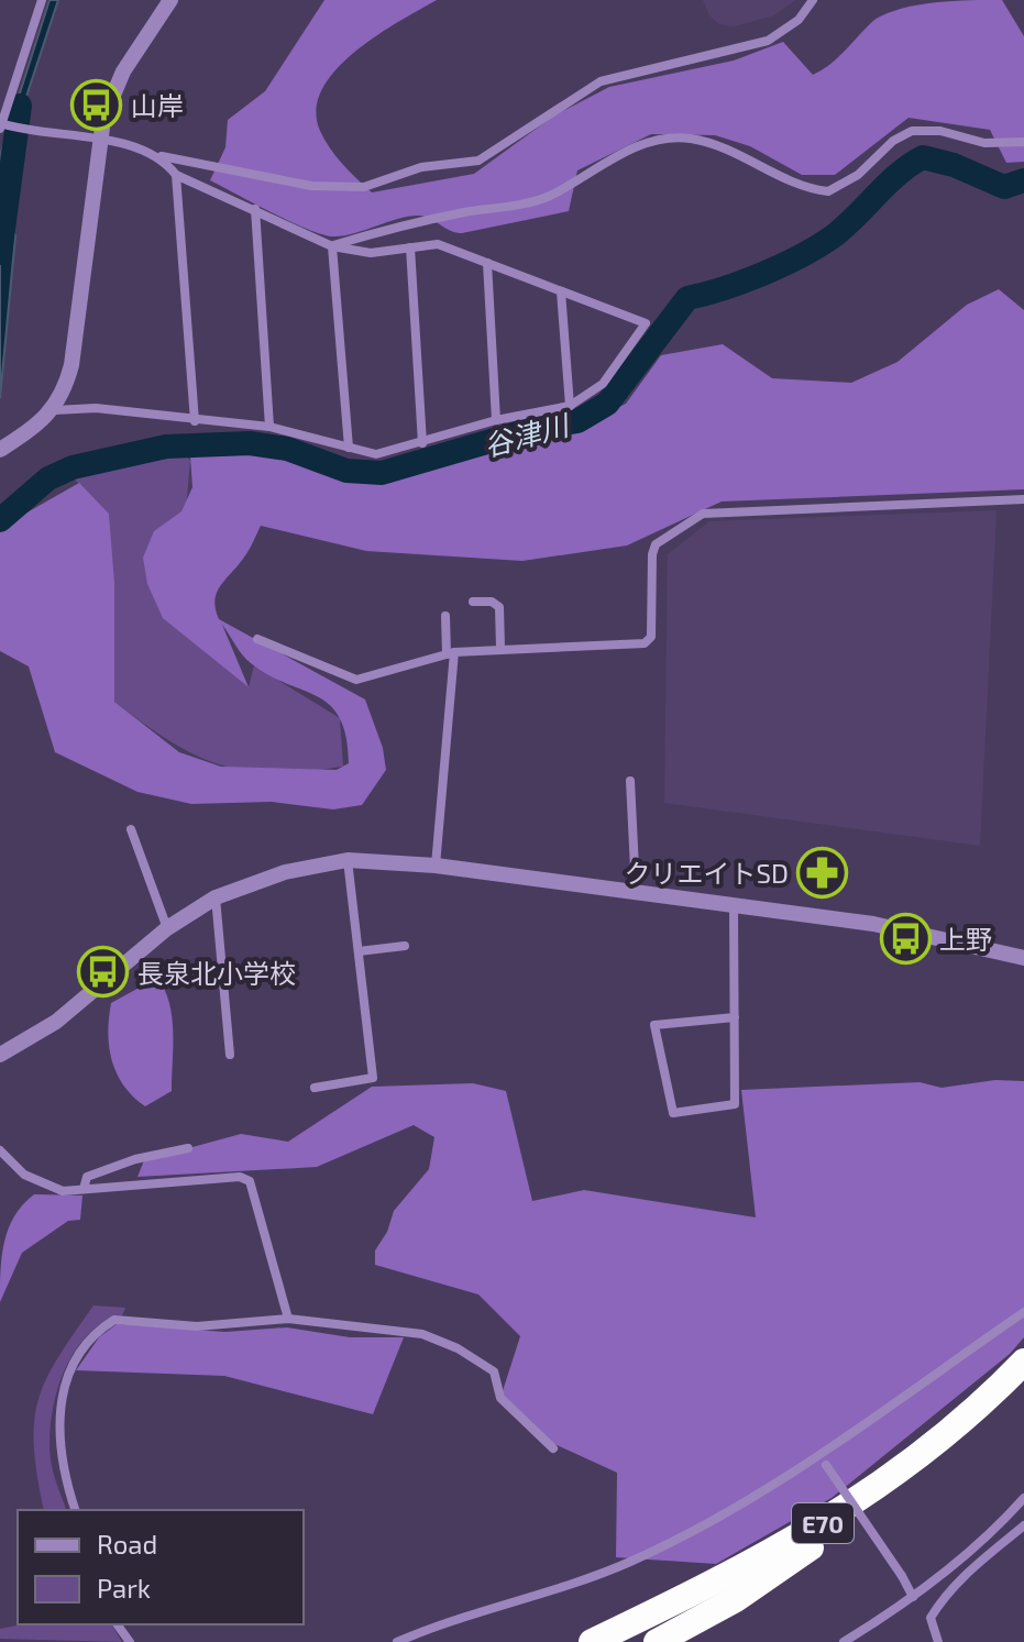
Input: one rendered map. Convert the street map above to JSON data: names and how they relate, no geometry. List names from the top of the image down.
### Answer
{
  "streets": {
    "highway": ["E70"]
  },
  "water": ["谷津川"],
  "places": {
    "bus stop": ["山岸", "上野", "長泉北小学校"],
    "pharmacy": ["クリエイトSD"]
  },
  "legend": ["Road", "Park"]
}
